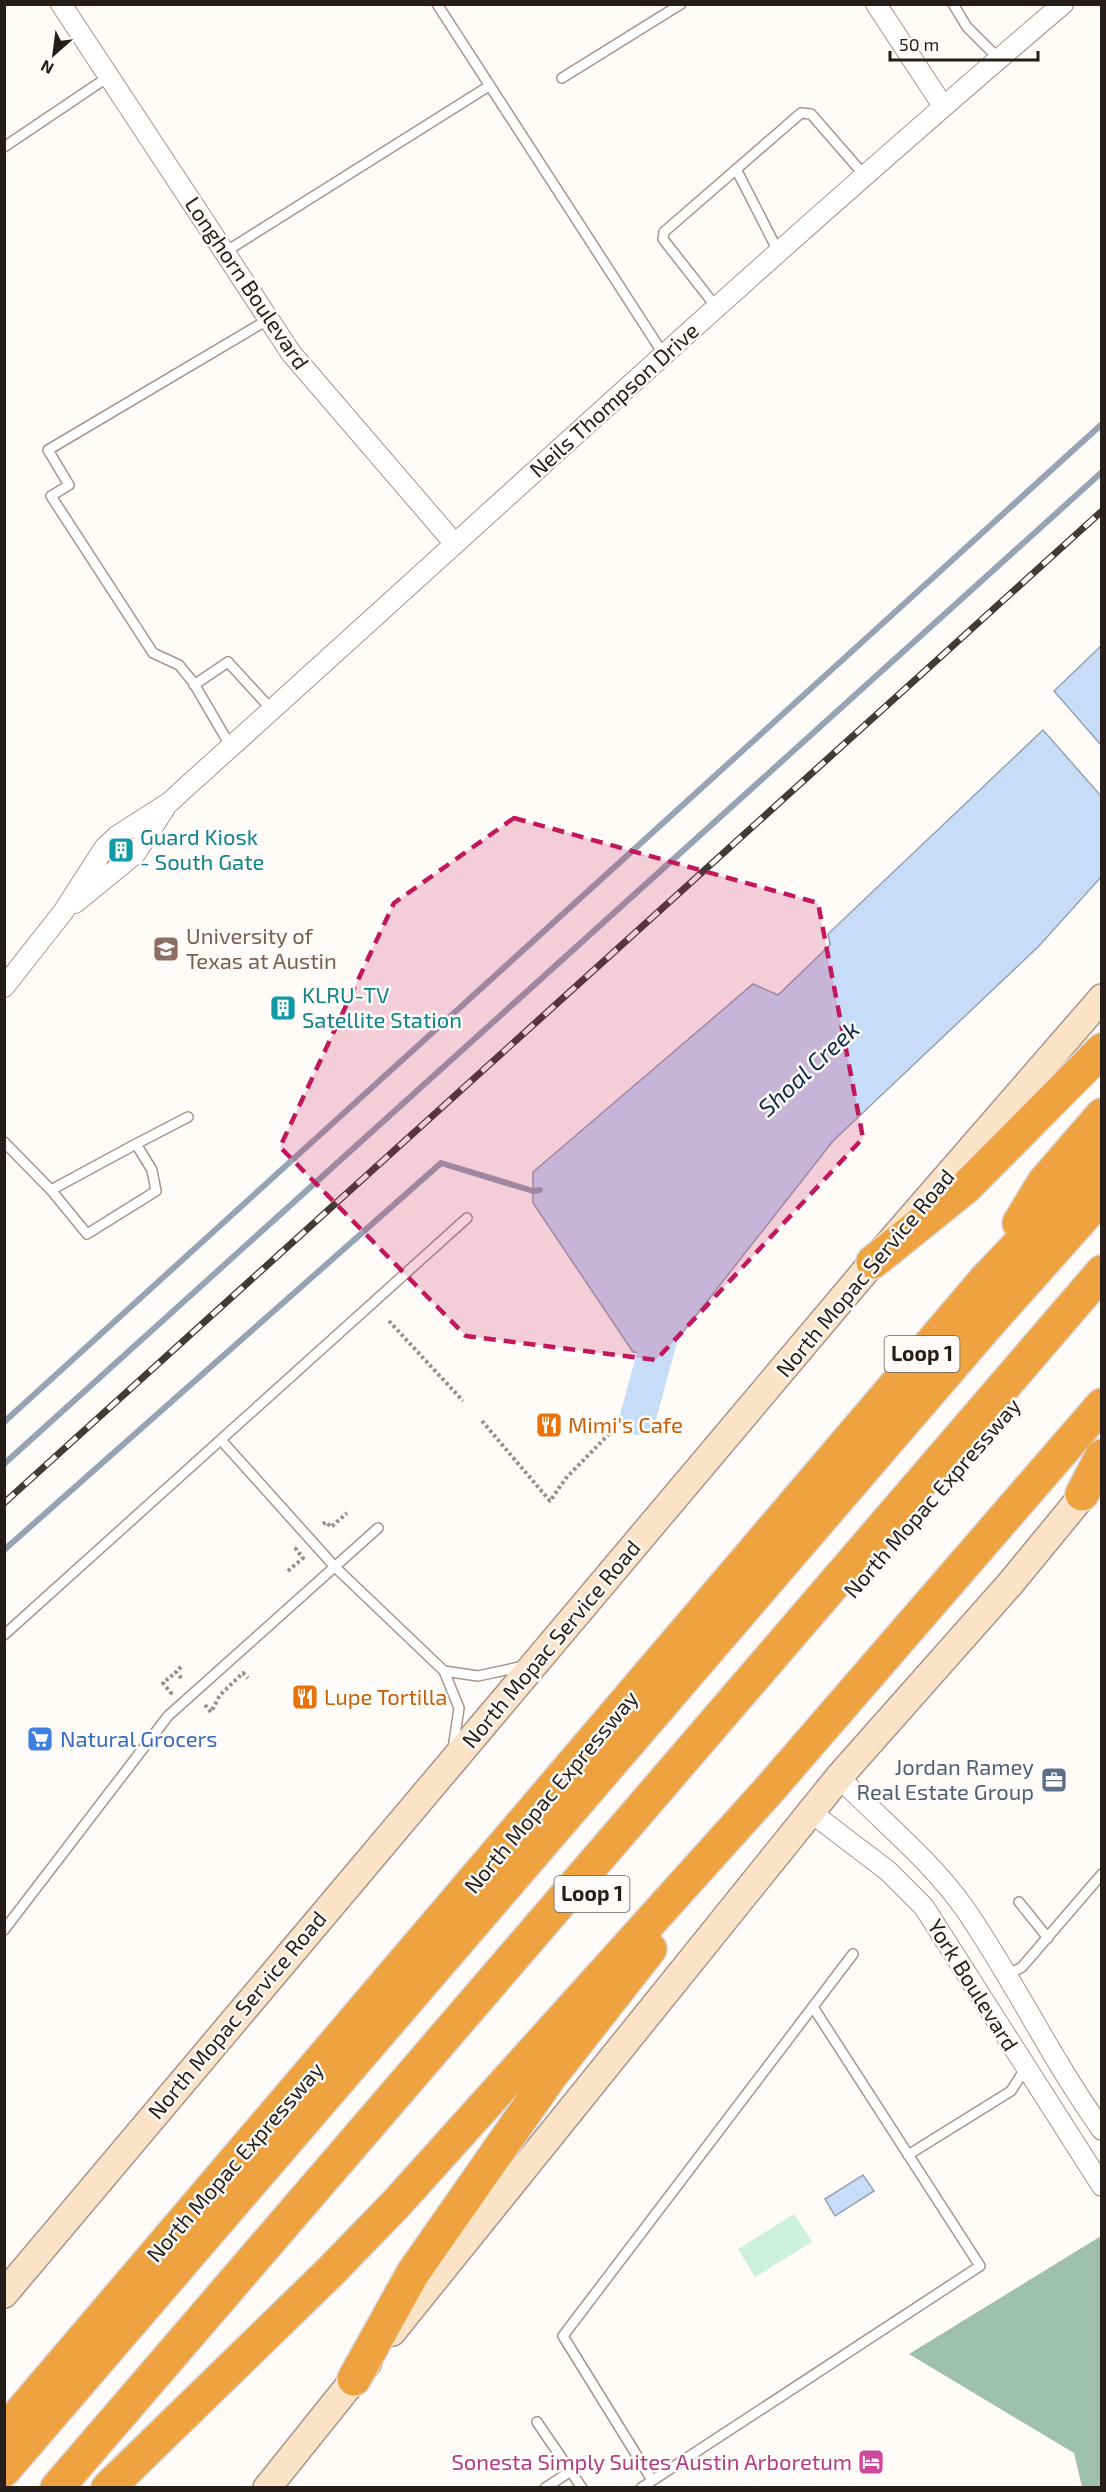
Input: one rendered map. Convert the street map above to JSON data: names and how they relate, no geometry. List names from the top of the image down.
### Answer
{
  "streets": {
    "highway": ["Loop 1", "North Mopac Expressway"],
    "main road": ["North Mopac Service Road"],
    "street": ["Longhorn Boulevard", "Neils Thompson Drive", "York Boulevard"]
  },
  "crossings": [
    ["Longhorn Boulevard", "Neils Thompson Drive"]
  ],
  "water": ["Shoal Creek"],
  "places": {
    "building": ["Guard Kiosk - South Gate", "KLRU-TV Satellite Station"],
    "school or university": ["University of Texas at Austin"],
    "restaurant": ["Mimi's Cafe", "Lupe Tortilla"],
    "supermarket": ["Natural Grocers"],
    "office": ["Jordan Ramey Real Estate Group"],
    "hotel": ["Sonesta Simply Suites Austin Arboretum"]
  },
  "scale_bar": "50 m",
  "north": "bottom left"
}
